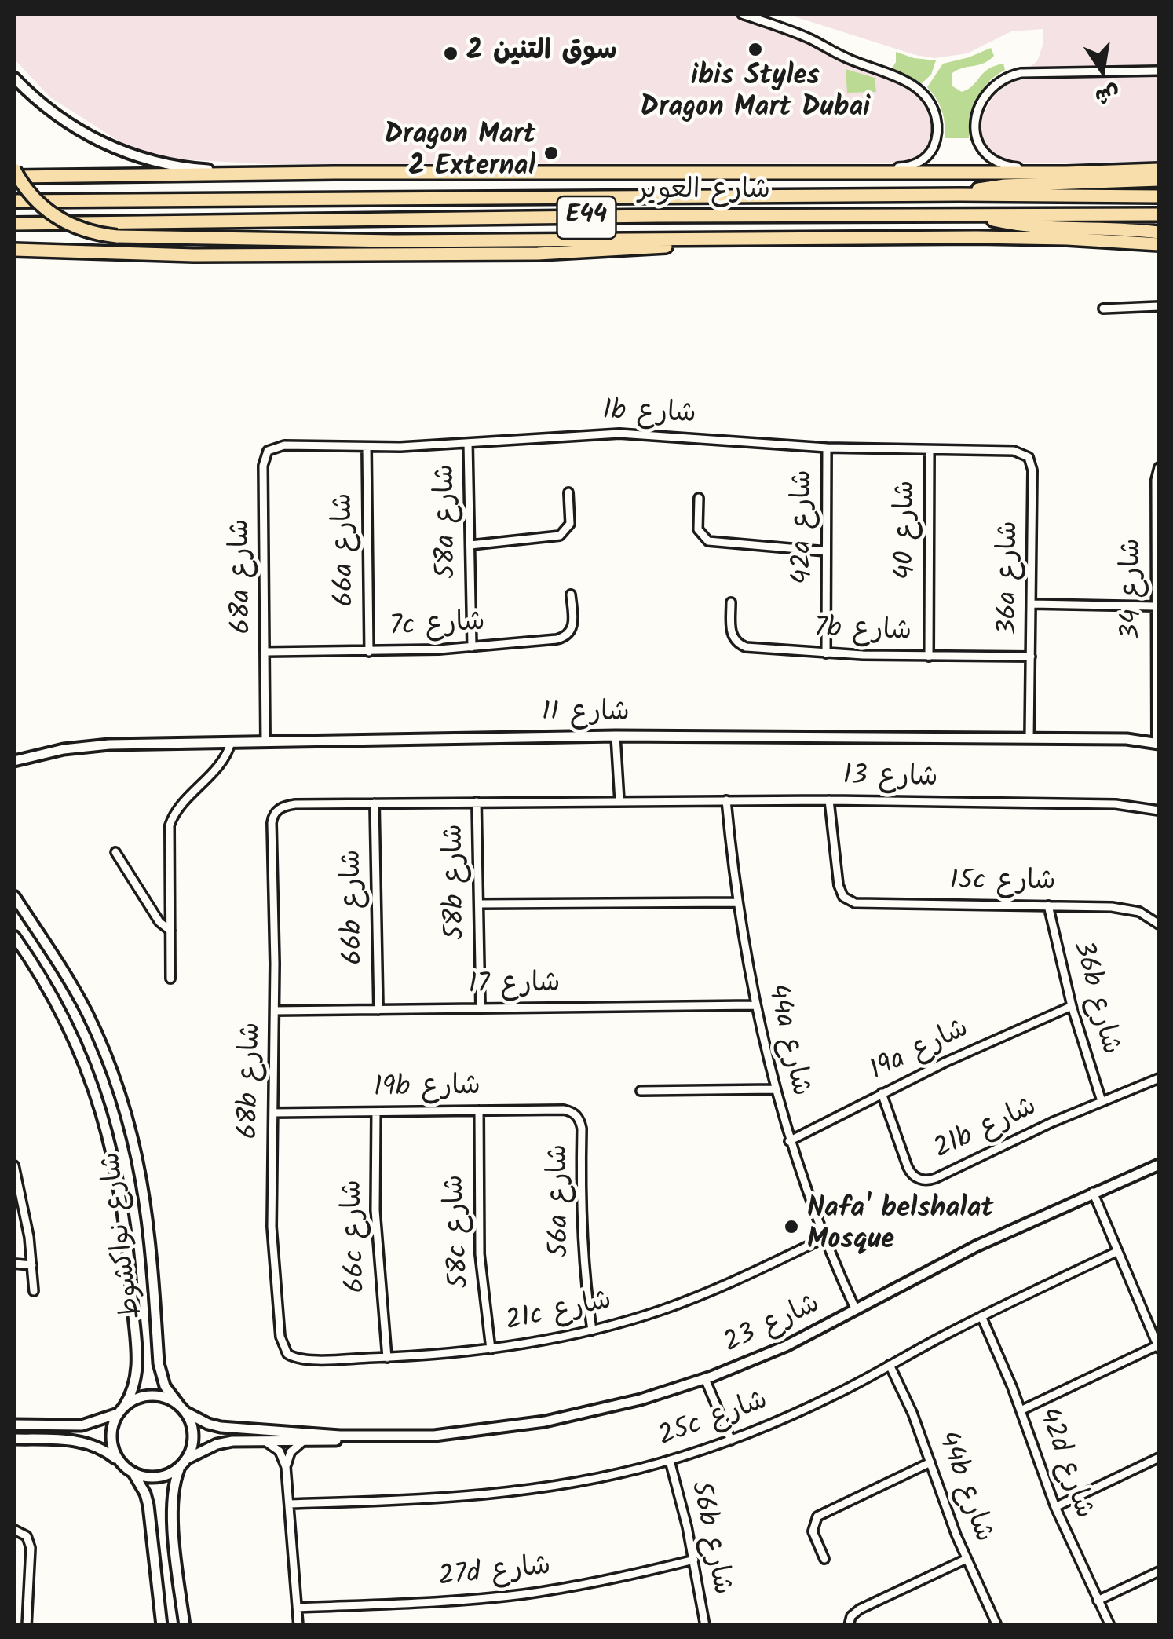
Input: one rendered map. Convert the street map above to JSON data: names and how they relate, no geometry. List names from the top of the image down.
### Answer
{
  "streets": {
    "main road": ["شارع العوير", "E44"],
    "street": [
      "1b شارع",
      "58a شارع",
      "42a شارع",
      "شارع 40",
      "66a شارع",
      "68a شارع",
      "36a شارع",
      "شارع 34",
      "7c شارع",
      "7b شارع",
      "شارع 11",
      "شارع 13",
      "58b شارع",
      "15c شارع",
      "66b شارع",
      "شارع 17",
      "36b شارع",
      "44a شارع",
      "19a شارع",
      "68b شارع",
      "19b شارع",
      "21b شارع",
      "56a شارع",
      "58c شارع",
      "شارع نواكشوط",
      "66c شارع",
      "21c شارع",
      "شارع 23",
      "25c شارع",
      "42d شارع",
      "44b شارع",
      "56b شارع",
      "27d شارع"
    ]
  },
  "crossings": [
    ["1b شارع", "58a شارع"],
    ["1b شارع", "42a شارع"],
    ["1b شارع", "شارع 40"],
    ["1b شارع", "66a شارع"],
    ["1b شارع", "68a شارع"],
    ["1b شارع", "36a شارع"],
    ["58a شارع", "7c شارع"],
    ["42a شارع", "7b شارع"],
    ["شارع 40", "7b شارع"],
    ["66a شارع", "7c شارع"],
    ["68a شارع", "7c شارع"],
    ["68a شارع", "شارع 11"],
    ["36a شارع", "7b شارع"],
    ["36a شارع", "شارع 11"],
    ["شارع 34", "شارع 11"],
    ["شارع 13", "58b شارع"],
    ["شارع 13", "15c شارع"],
    ["شارع 13", "66b شارع"],
    ["شارع 13", "44a شارع"],
    ["شارع 13", "68b شارع"],
    ["58b شارع", "شارع 17"],
    ["15c شارع", "36b شارع"],
    ["66b شارع", "شارع 17"],
    ["شارع 17", "44a شارع"],
    ["شارع 17", "68b شارع"],
    ["36b شارع", "19a شارع"],
    ["36b شارع", "21b شارع"],
    ["44a شارع", "19a شارع"],
    ["44a شارع", "21c شارع"],
    ["44a شارع", "شارع 23"],
    ["19a شارع", "21b شارع"],
    ["68b شارع", "19b شارع"],
    ["68b شارع", "21c شارع"],
    ["19b شارع", "56a شارع"],
    ["19b شارع", "58c شارع"],
    ["19b شارع", "66c شارع"],
    ["56a شارع", "21c شارع"],
    ["58c شارع", "21c شارع"],
    ["شارع نواكشوط", "شارع 23"],
    ["66c شارع", "21c شارع"],
    ["25c شارع", "42d شارع"],
    ["25c شارع", "44b شارع"],
    ["25c شارع", "56b شارع"],
    ["56b شارع", "27d شارع"]
  ],
  "places": [
    "ibis Styles Dragon Mart Dubai",
    "سوق التنين 2",
    "Dragon Mart 2 External",
    "Nafa' belshalat Mosque"
  ],
  "north": "bottom"
}
